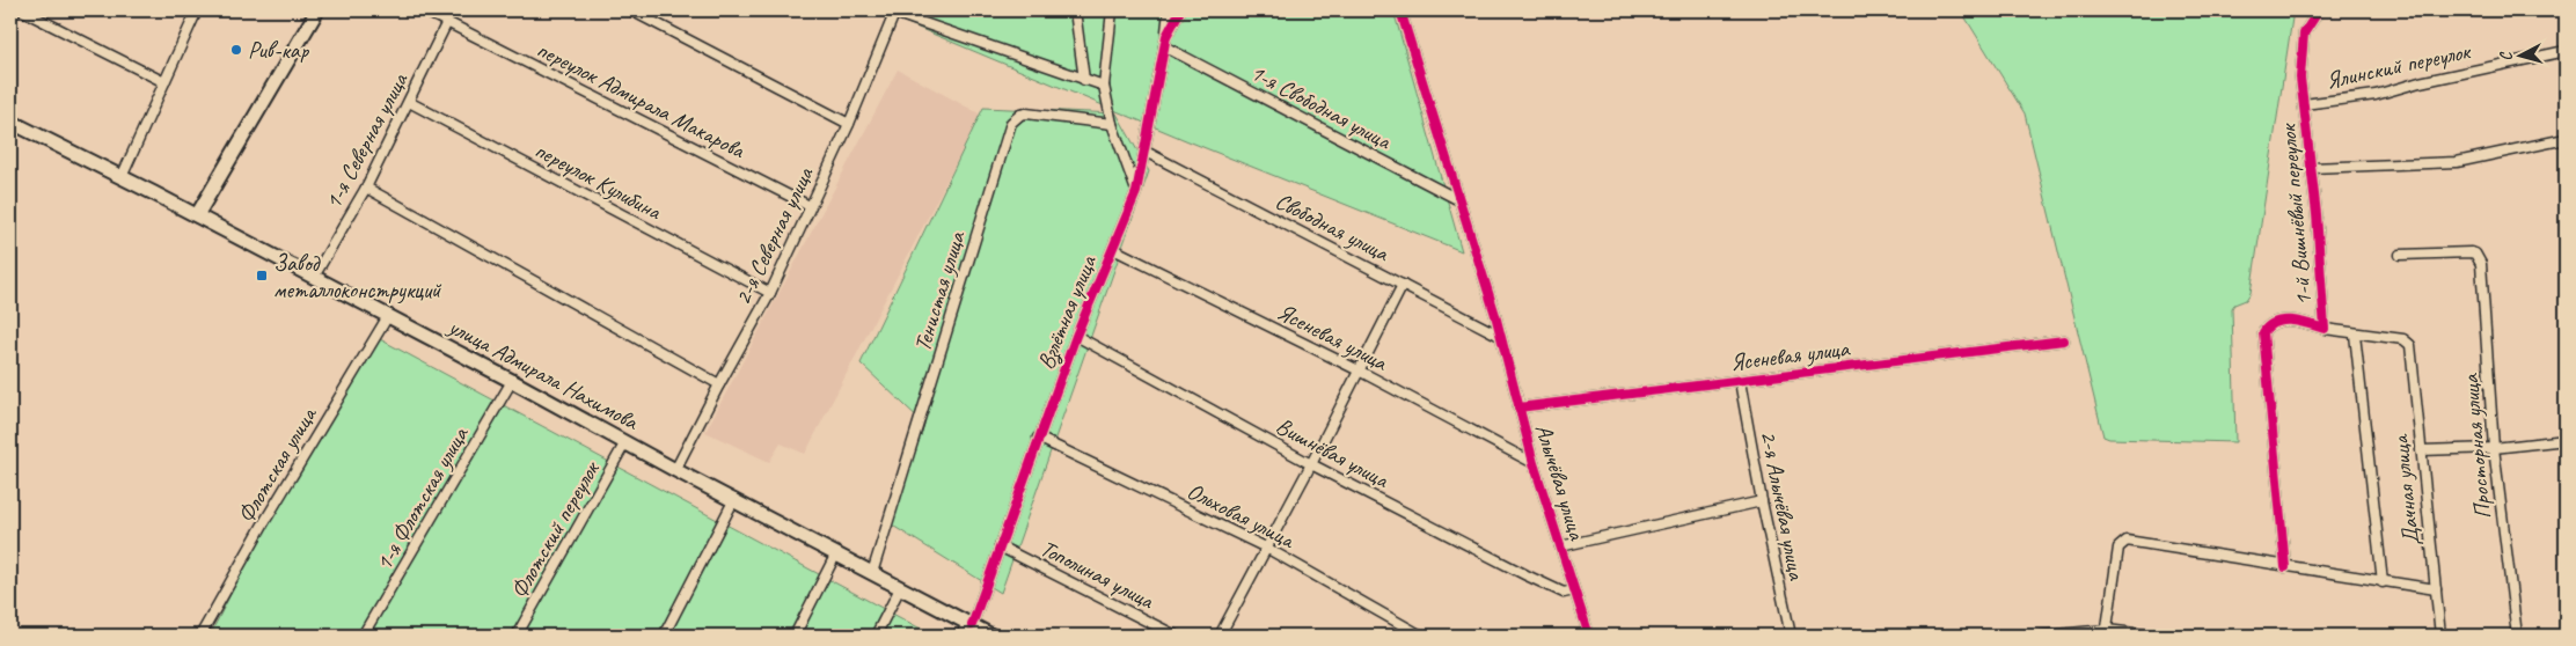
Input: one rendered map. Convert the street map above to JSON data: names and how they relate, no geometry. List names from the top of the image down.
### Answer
{
  "streets": {
    "main road": ["улица Адмирала Нахимова"],
    "street": [
      "Ялинский переулок",
      "переулок Адмирала Макарова",
      "1-я Свободная улица",
      "1-я Северная улица",
      "переулок Кулибина",
      "1-й Вишнёвый переулок",
      "Свободная улица",
      "2-я Северная улица",
      "Тенистая улица",
      "Взлётная улица",
      "Ясеневая улица",
      "Просторная улица",
      "Вишнёвая улица",
      "Флотская улица",
      "Алычёвая улица",
      "Дачная улица",
      "1-я Флотская улица",
      "2-я Алычёвая улица",
      "Ольховая улица",
      "Флотский переулок",
      "Тополиная улица"
    ]
  },
  "crossings": [
    ["Ялинский переулок", "1-й Вишнёвый переулок"],
    ["переулок Адмирала Макарова", "1-я Северная улица"],
    ["переулок Адмирала Макарова", "2-я Северная улица"],
    ["1-я Свободная улица", "Взлётная улица"],
    ["1-я Свободная улица", "Алычёвая улица"],
    ["1-я Северная улица", "переулок Кулибина"],
    ["1-я Северная улица", "улица Адмирала Нахимова"],
    ["переулок Кулибина", "2-я Северная улица"],
    ["Свободная улица", "Взлётная улица"],
    ["Свободная улица", "Алычёвая улица"],
    ["2-я Северная улица", "улица Адмирала Нахимова"],
    ["Тенистая улица", "улица Адмирала Нахимова"],
    ["Взлётная улица", "Ясеневая улица"],
    ["Взлётная улица", "улица Адмирала Нахимова"],
    ["Взлётная улица", "Вишнёвая улица"],
    ["Взлётная улица", "Ольховая улица"],
    ["Взлётная улица", "Тополиная улица"],
    ["Ясеневая улица", "Алычёвая улица"],
    ["Ясеневая улица", "2-я Алычёвая улица"],
    ["улица Адмирала Нахимова", "Флотская улица"],
    ["улица Адмирала Нахимова", "1-я Флотская улица"],
    ["улица Адмирала Нахимова", "Флотский переулок"],
    ["Вишнёвая улица", "Алычёвая улица"]
  ],
  "places": {
    "other": ["Рив-кар"],
    "transit": ["Завод металлоконструкций"]
  },
  "north": "left"
}
